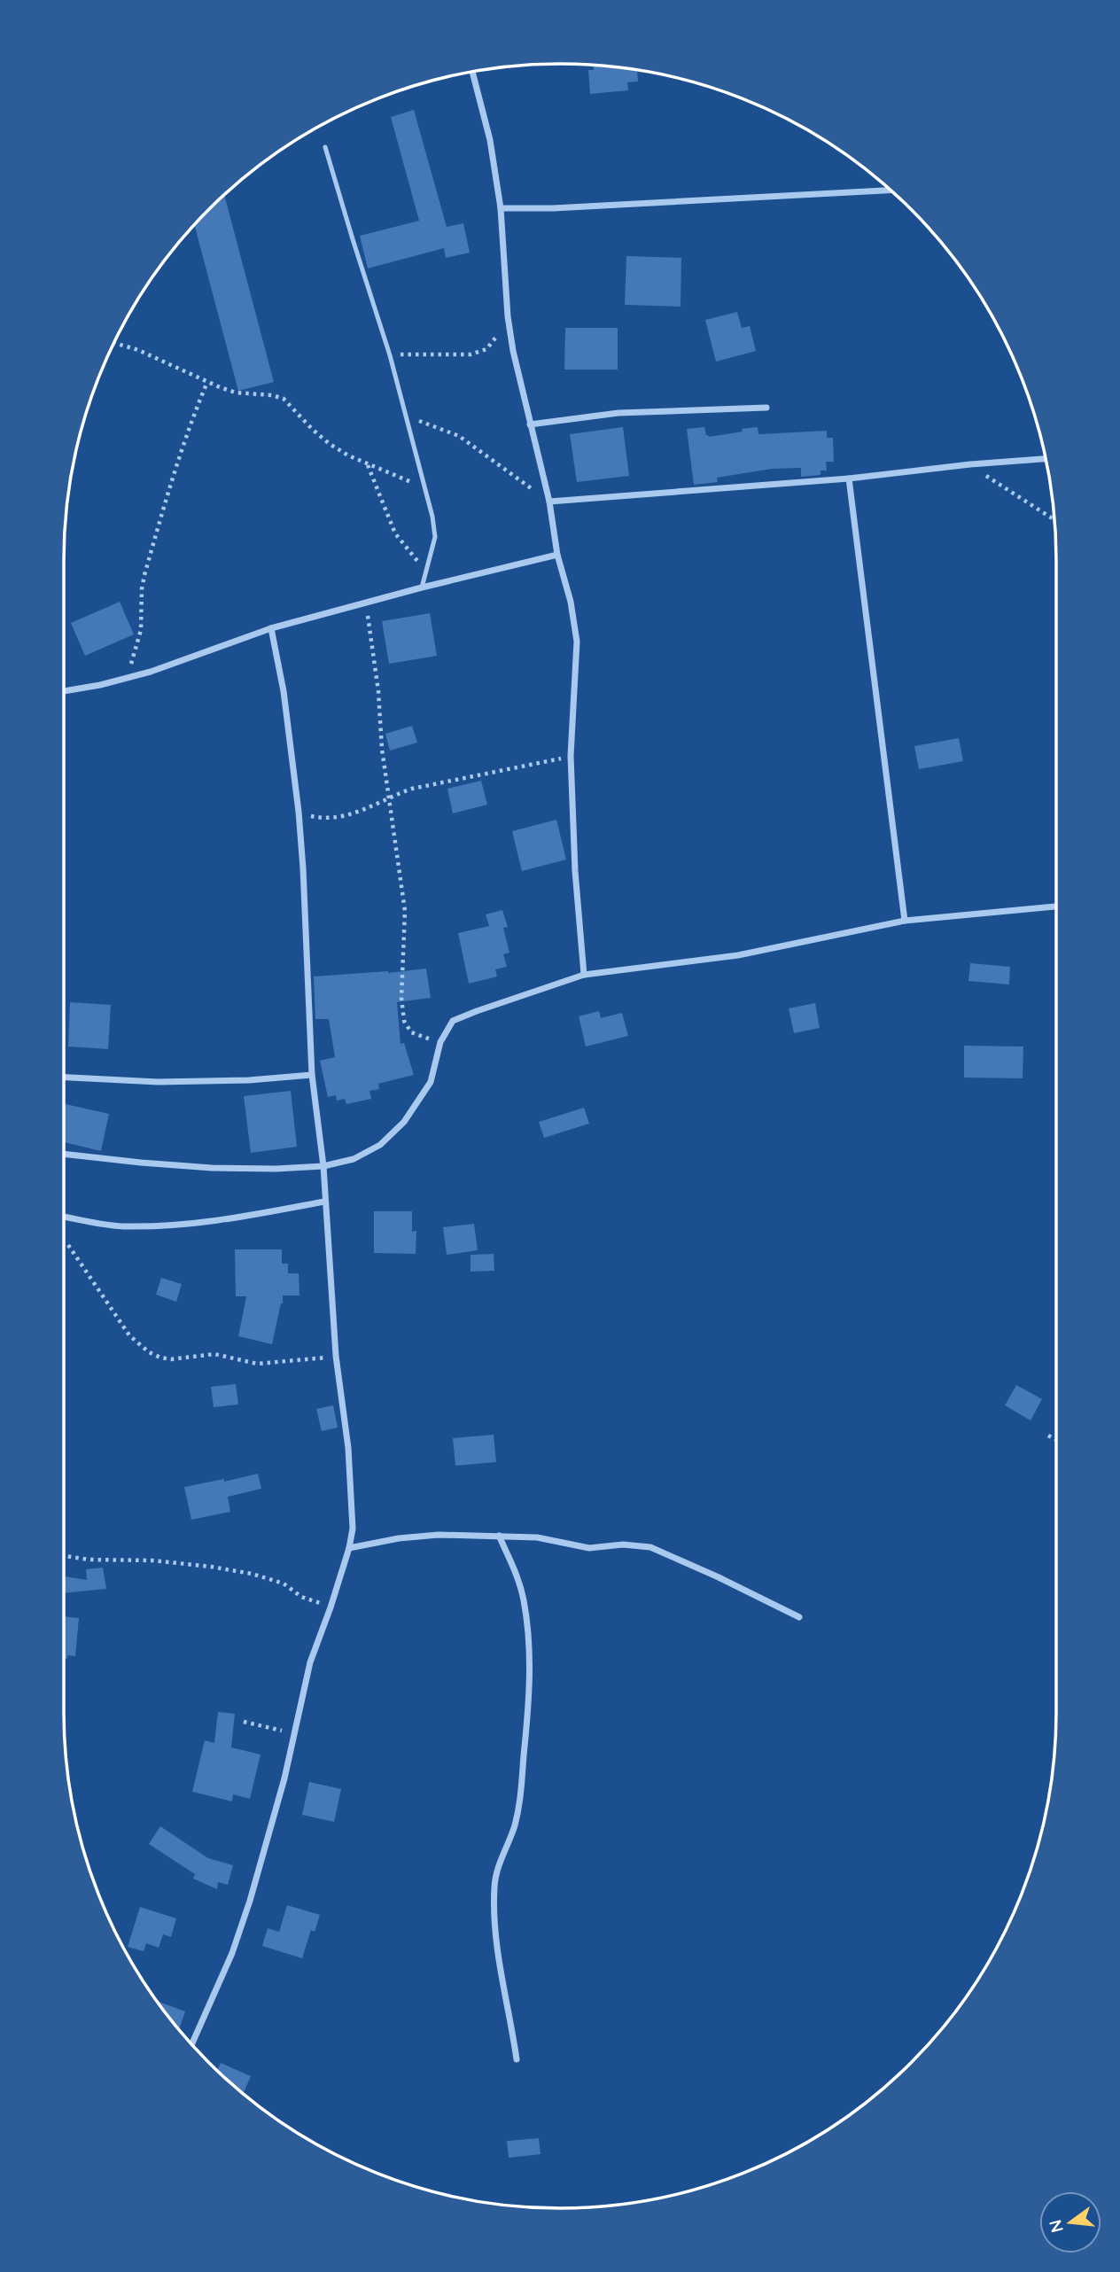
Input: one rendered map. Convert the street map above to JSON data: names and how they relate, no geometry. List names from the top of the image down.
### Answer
{
  "north": "left"
}
